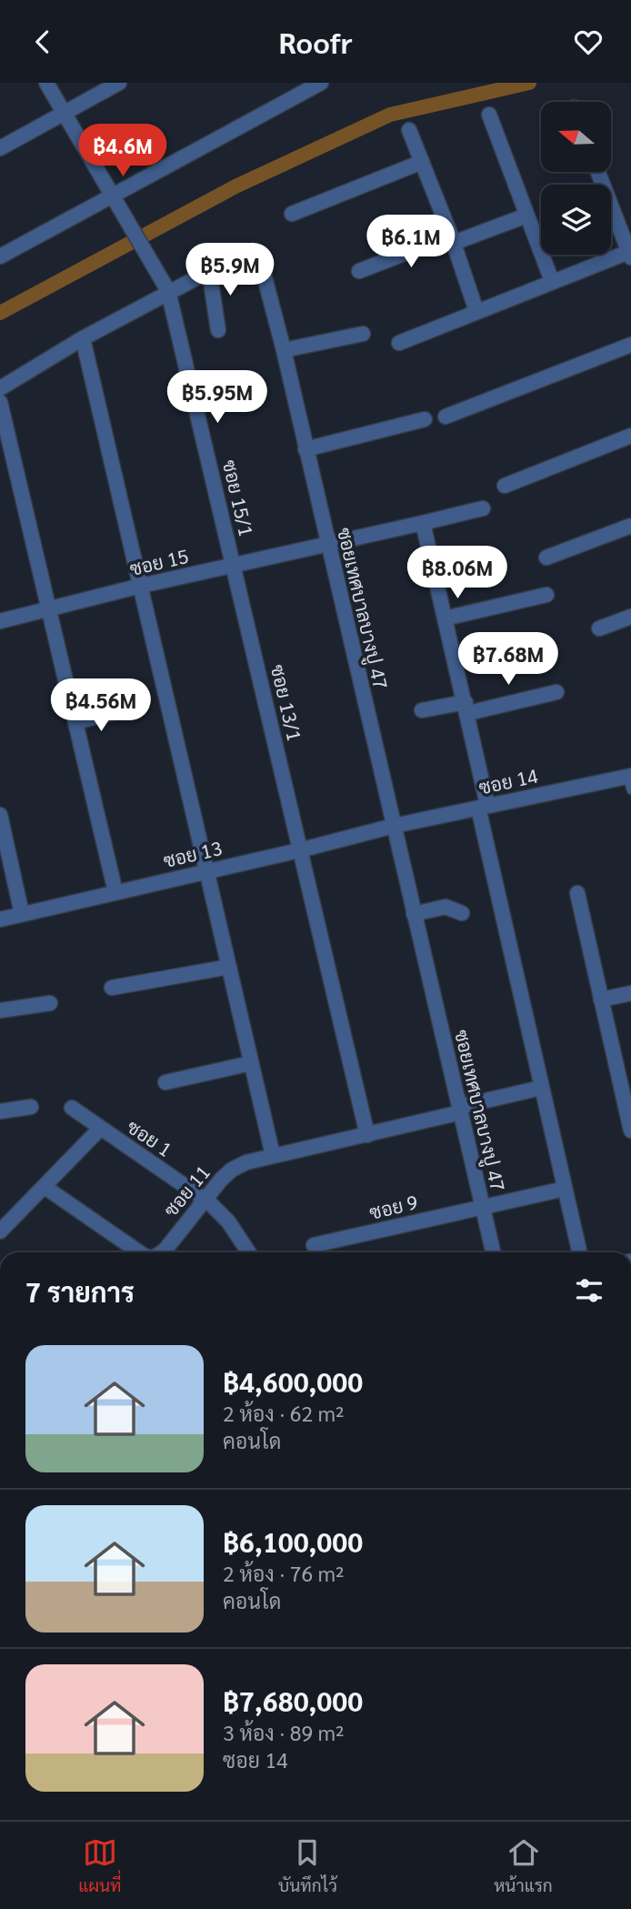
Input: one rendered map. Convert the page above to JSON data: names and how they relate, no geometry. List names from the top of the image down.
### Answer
{
  "streets": {
    "street": [
      "ซอย 15/1",
      "ซอย 15",
      "ซอยเทศบาลบางปู 47",
      "ซอย 13/1",
      "ซอย 14",
      "ซอย 13",
      "ซอย 1",
      "ซอย 11",
      "ซอย 9"
    ]
  },
  "crossings": [
    ["ซอย 15/1", "ซอย 15"],
    ["ซอย 15/1", "ซอยเทศบาลบางปู 47"],
    ["ซอย 15/1", "ซอย 13/1"],
    ["ซอย 15", "ซอยเทศบาลบางปู 47"],
    ["ซอย 15", "ซอย 13/1"],
    ["ซอยเทศบาลบางปู 47", "ซอย 14"],
    ["ซอยเทศบาลบางปู 47", "ซอย 13"],
    ["ซอยเทศบาลบางปู 47", "ซอย 11"],
    ["ซอยเทศบาลบางปู 47", "ซอย 9"],
    ["ซอย 13/1", "ซอย 13"],
    ["ซอย 13/1", "ซอย 11"],
    ["ซอย 14", "ซอย 13"],
    ["ซอย 1", "ซอย 11"]
  ],
  "north": "left",
  "page": {
    "header": "Roofr",
    "price": [
      "฿4.6M",
      "฿6.1M",
      "฿5.9M",
      "฿5.95M",
      "฿8.06M",
      "฿7.68M",
      "฿4.56M"
    ],
    "heading": "7 รายการ",
    "list": [
      {
        "name": "฿4,600,000",
        "note": "2 ห้อง · 62 m² · คอนโด"
      },
      {
        "name": "฿6,100,000",
        "note": "2 ห้อง · 76 m² · คอนโด"
      },
      {
        "name": "฿7,680,000",
        "note": "3 ห้อง · 89 m² · ซอย 14"
      }
    ],
    "tabs": ["แผนที่", "บันทึกไว้", "หน้าแรก"]
  }
}
